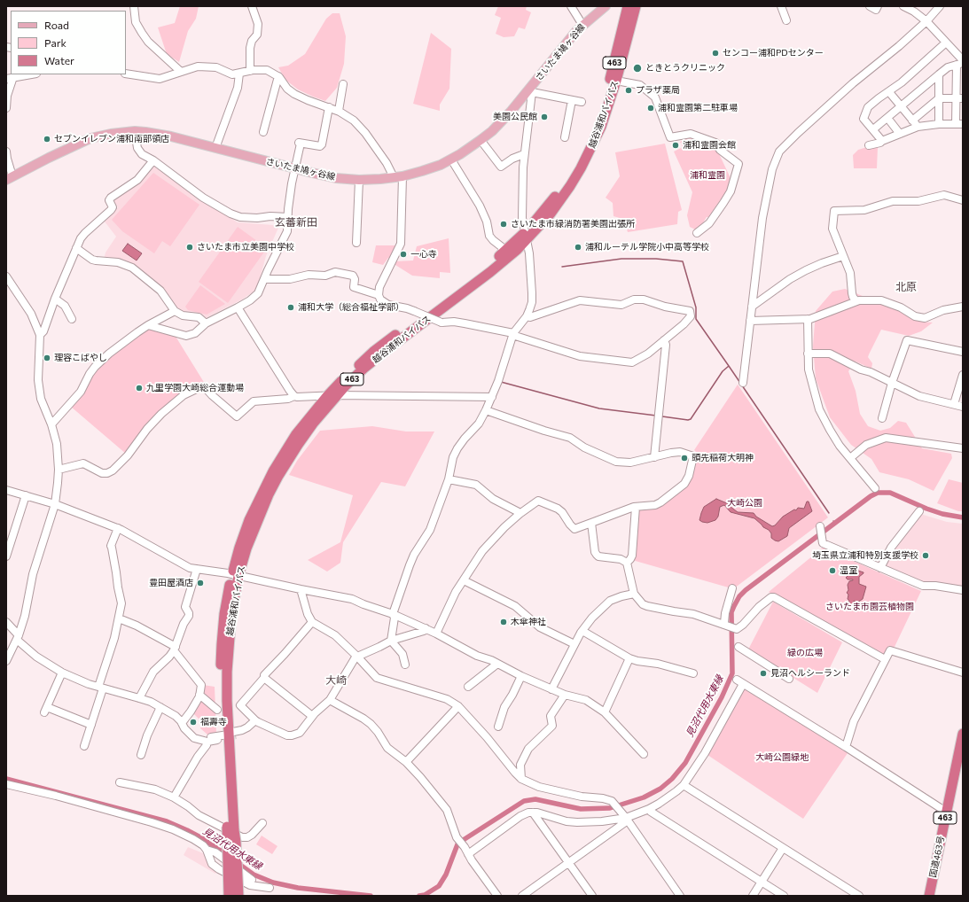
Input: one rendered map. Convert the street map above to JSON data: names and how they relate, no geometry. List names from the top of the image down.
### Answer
{
  "streets": {
    "highway": ["463", "越谷浦和バイパス", "国道463号"],
    "main road": ["さいたま鳩ヶ谷線"]
  },
  "crossings": [
    ["463", "越谷浦和バイパス"]
  ],
  "districts": ["玄蕃新田", "北原", "大崎"],
  "water": ["見沼代用水東縁"],
  "parks": [
    "浦和霊園",
    "大崎公園",
    "さいたま市園芸植物園",
    "緑の広場",
    "大崎公園緑地"
  ],
  "places": [
    "センコー浦和PDセンター",
    "ときとうクリニック",
    "プラザ薬局",
    "浦和霊園第二駐車場",
    "美園公民館",
    "セブンイレブン浦和南部領店",
    "浦和霊園会館",
    "さいたま市緑消防署美園出張所",
    "さいたま市立美園中学校",
    "浦和ルーテル学院小中高等学校",
    "一心寺",
    "浦和大学（総合福祉学部）",
    "理容こばやし",
    "九里学園大崎総合運動場",
    "頭先稲荷大明神",
    "埼玉県立浦和特別支援学校",
    "温室",
    "豊田屋酒店",
    "木傘神社",
    "見沼ヘルシーランド",
    "福壽寺"
  ],
  "legend": ["Road", "Park", "Water"]
}
